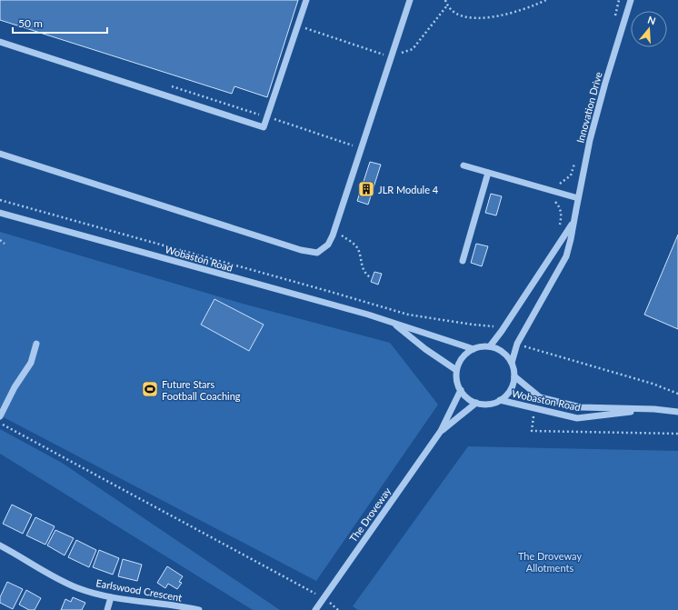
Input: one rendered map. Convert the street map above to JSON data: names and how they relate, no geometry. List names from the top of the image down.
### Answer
{
  "streets": {
    "street": [
      "Innovation Drive",
      "Wobaston Road",
      "The Droveway",
      "Earlswood Crescent"
    ]
  },
  "crossings": [
    ["Innovation Drive", "Wobaston Road"],
    ["Innovation Drive", "The Droveway"],
    ["Wobaston Road", "The Droveway"]
  ],
  "parks": ["The Droveway Allotments"],
  "places": {
    "building": ["JLR Module 4"],
    "sports": ["Future Stars Football Coaching"]
  },
  "scale_bar": "50 m",
  "north": "top"
}
